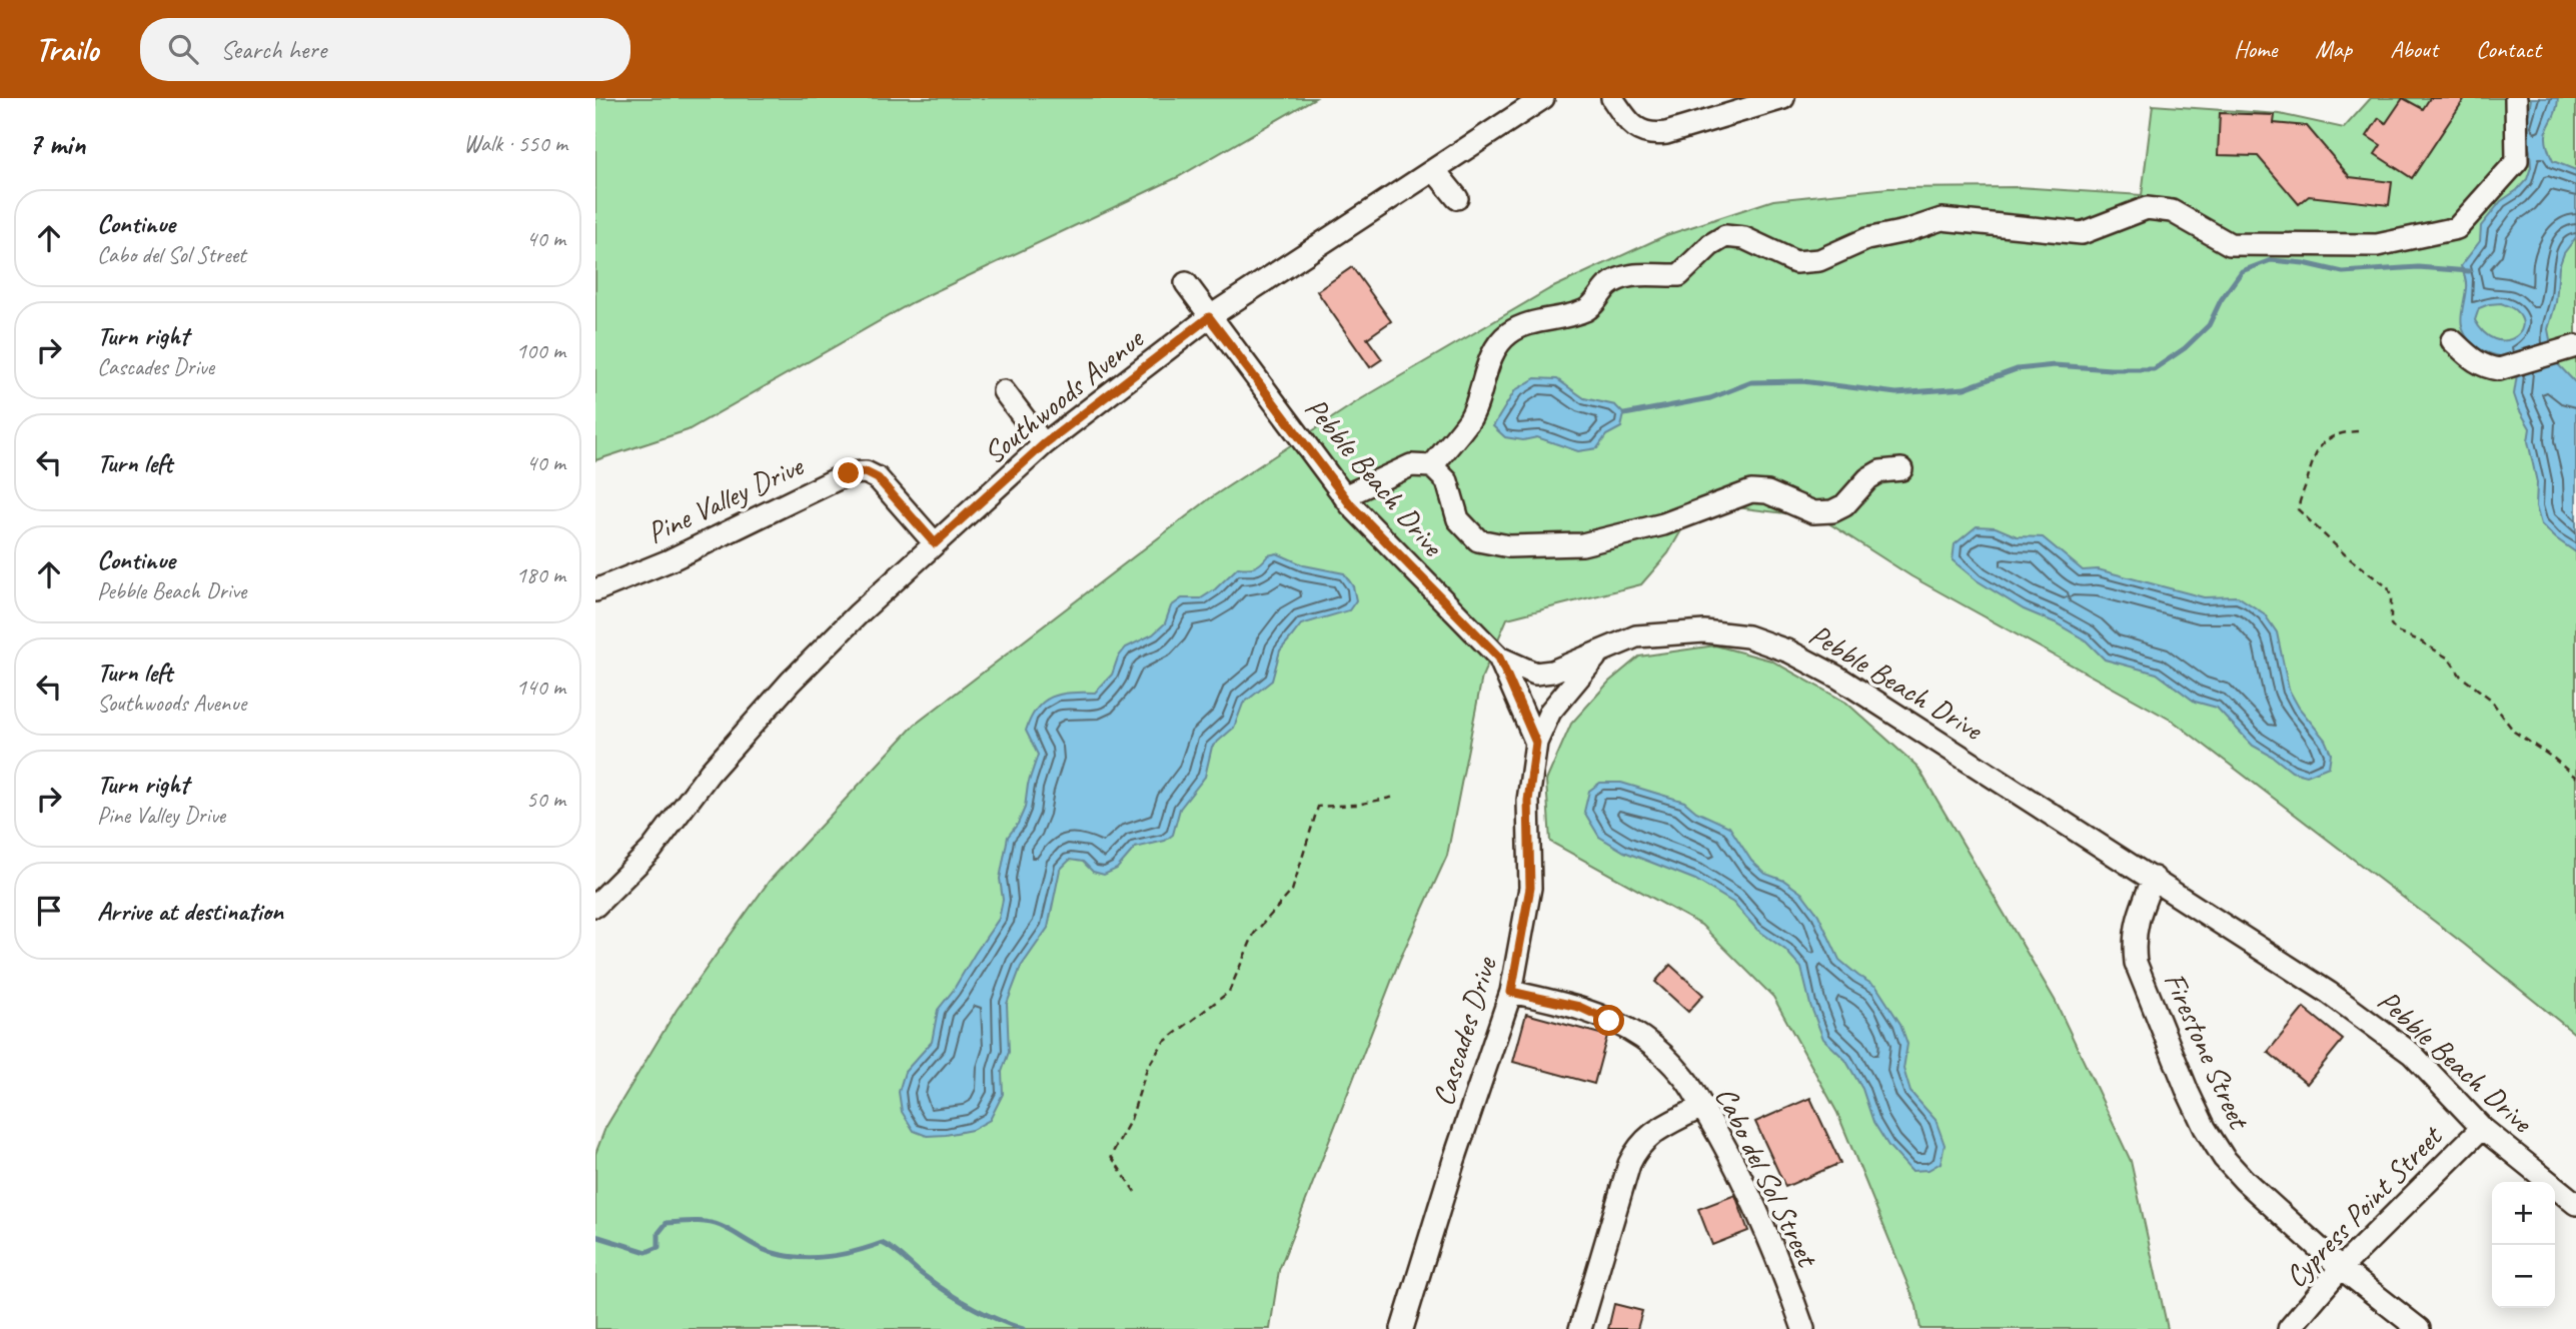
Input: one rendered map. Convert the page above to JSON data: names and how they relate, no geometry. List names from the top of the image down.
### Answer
{
  "streets": {
    "street": [
      "Southwoods Avenue",
      "Pebble Beach Drive",
      "Pine Valley Drive",
      "Cascades Drive",
      "Firestone Street",
      "Cabo del Sol Street",
      "Cypress Point Street"
    ]
  },
  "crossings": [
    ["Southwoods Avenue", "Pebble Beach Drive"],
    ["Southwoods Avenue", "Pine Valley Drive"],
    ["Pebble Beach Drive", "Cascades Drive"],
    ["Pebble Beach Drive", "Firestone Street"],
    ["Pebble Beach Drive", "Cypress Point Street"],
    ["Cascades Drive", "Cabo del Sol Street"],
    ["Firestone Street", "Cypress Point Street"]
  ],
  "page": {
    "header": "Trailo",
    "search": "Search here",
    "nav": [
      "Home",
      "Map",
      "About",
      "Contact"
    ],
    "heading": ["7 min", "Walk · 550 m"],
    "list": [
      ["Continue", "Cabo del Sol Street", "40 m"],
      ["Turn right", "Cascades Drive", "100 m"],
      ["Turn left", "40 m"],
      ["Continue", "Pebble Beach Drive", "180 m"],
      ["Turn left", "Southwoods Avenue", "140 m"],
      ["Turn right", "Pine Valley Drive", "50 m"],
      "Arrive at destination"
    ],
    "map_buttons": ["+", "−"]
  }
}
